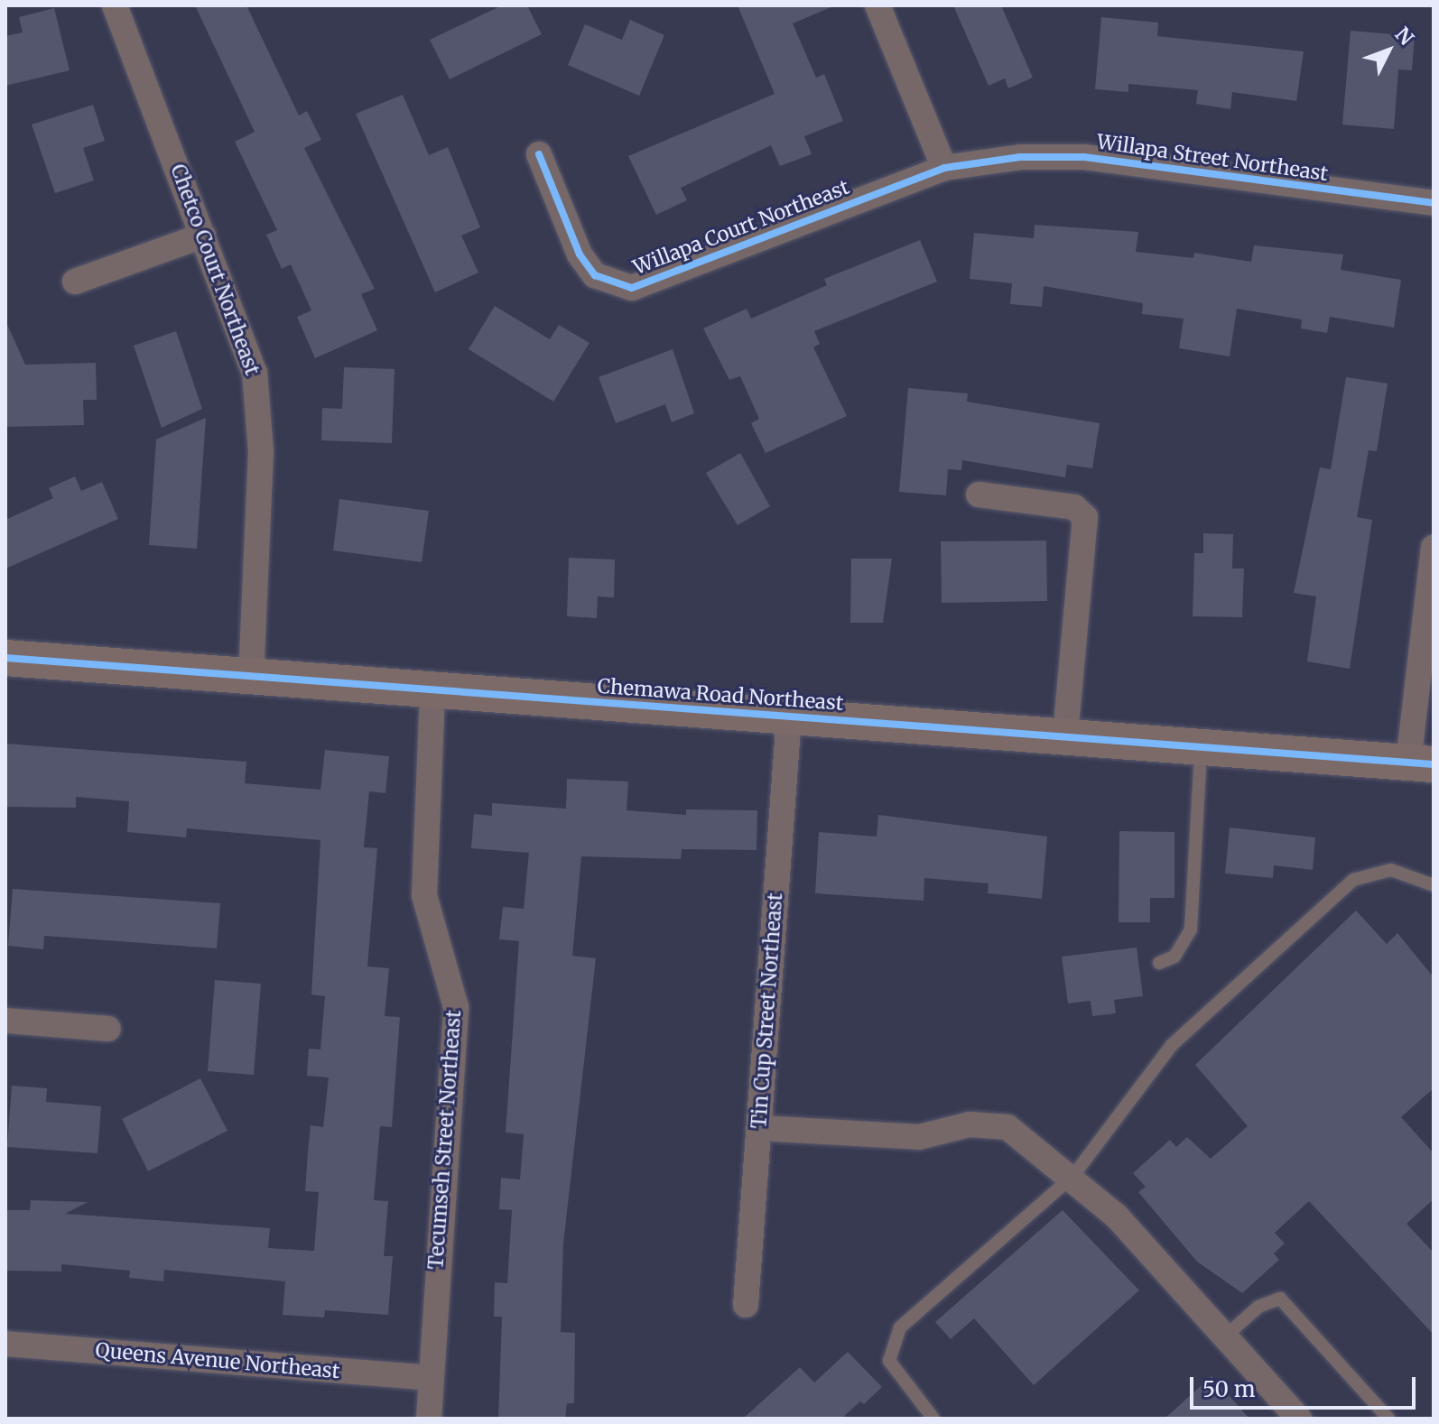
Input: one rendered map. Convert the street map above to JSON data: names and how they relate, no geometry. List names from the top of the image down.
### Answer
{
  "streets": {
    "main road": ["Chemawa Road Northeast"],
    "street": [
      "Willapa Street Northeast",
      "Willapa Court Northeast",
      "Chetco Court Northeast",
      "Tin Cup Street Northeast",
      "Tecumseh Street Northeast",
      "Queens Avenue Northeast"
    ]
  },
  "crossings": [
    ["Willapa Street Northeast", "Willapa Court Northeast"],
    ["Chetco Court Northeast", "Chemawa Road Northeast"],
    ["Chemawa Road Northeast", "Tin Cup Street Northeast"],
    ["Chemawa Road Northeast", "Tecumseh Street Northeast"],
    ["Tecumseh Street Northeast", "Queens Avenue Northeast"]
  ],
  "scale_bar": "50 m",
  "north": "top right"
}
